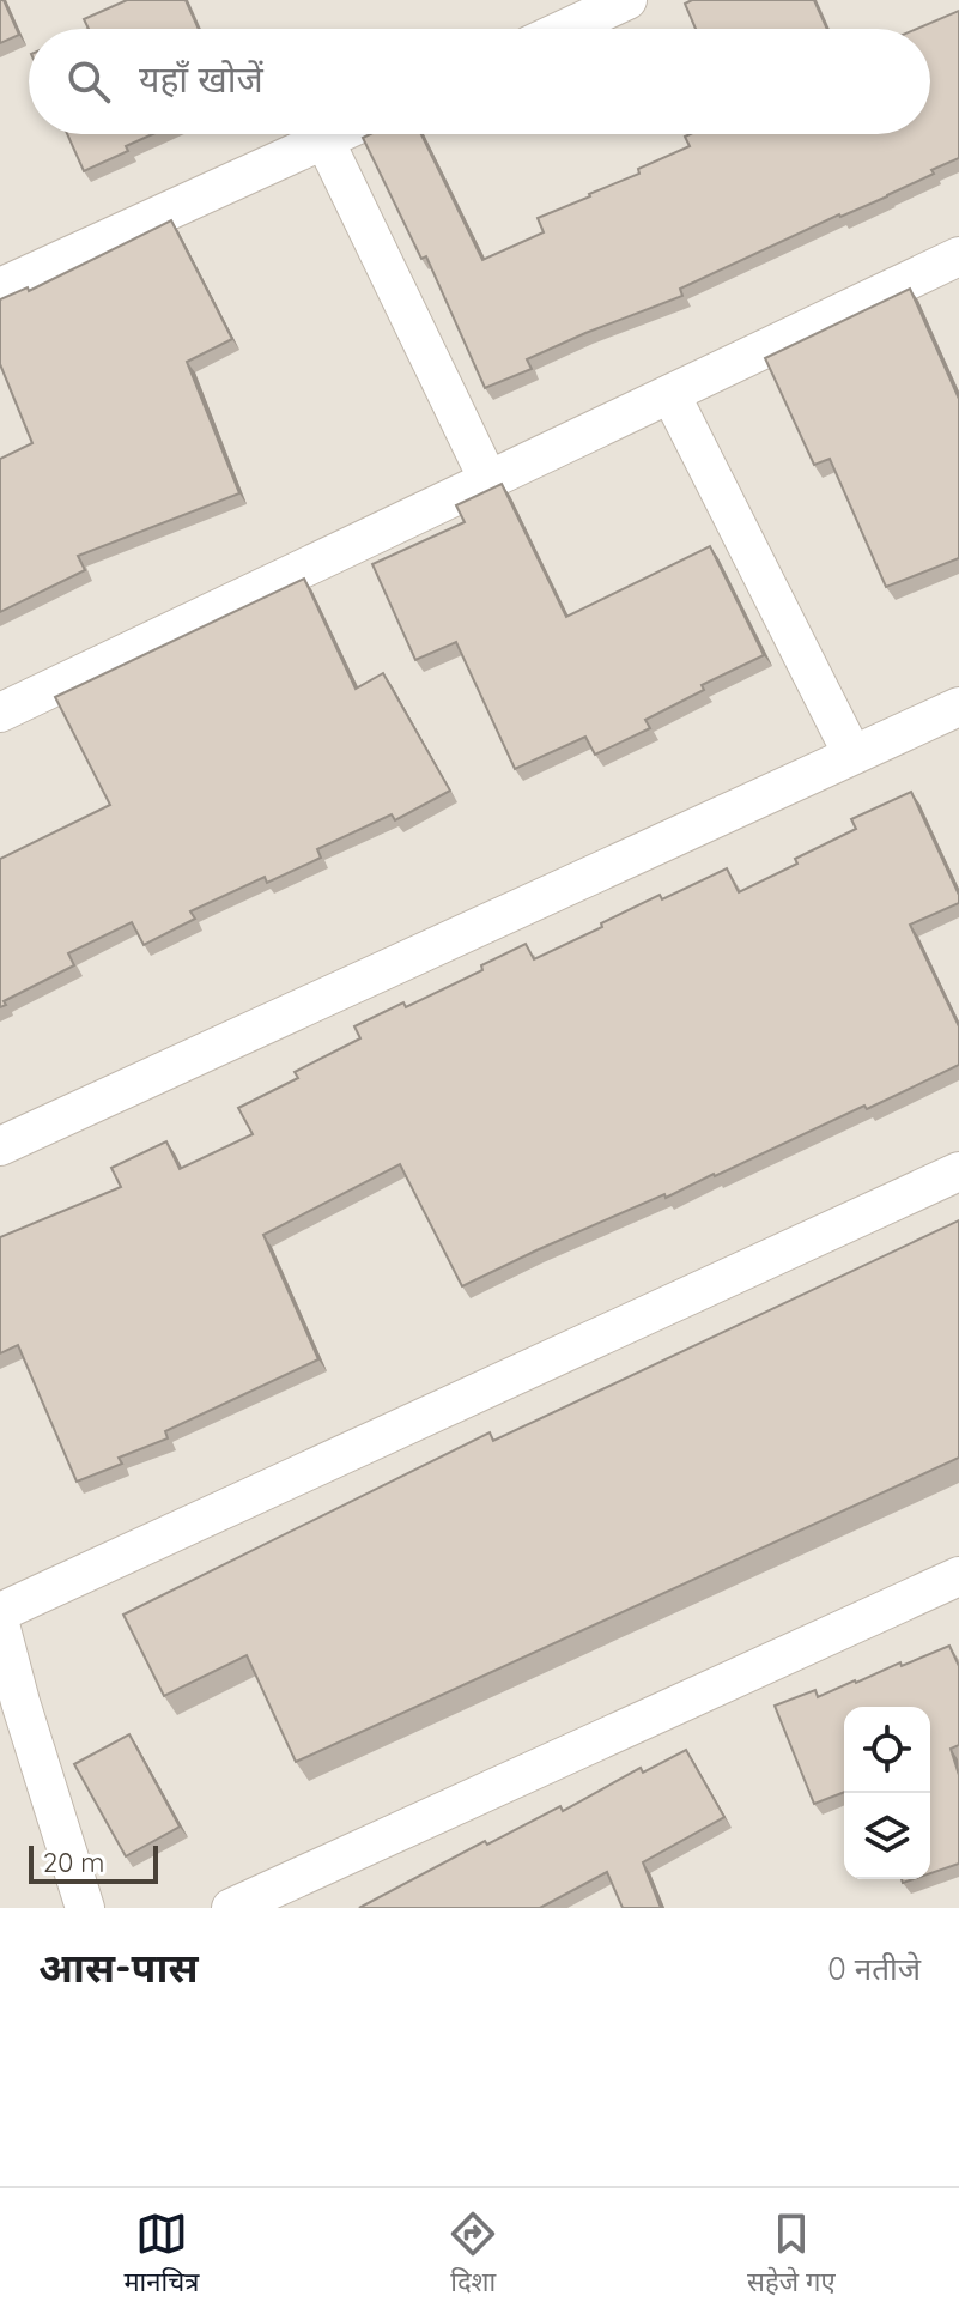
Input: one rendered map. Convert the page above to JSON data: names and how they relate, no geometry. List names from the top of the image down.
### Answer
{
  "scale_bar": "20 m",
  "page": {
    "search": "यहाँ खोजें",
    "scale": "20 m",
    "heading": ["आस-पास", "0 नतीजे"],
    "nav": ["मानचित्र", "दिशा", "सहेजे गए"]
  }
}
